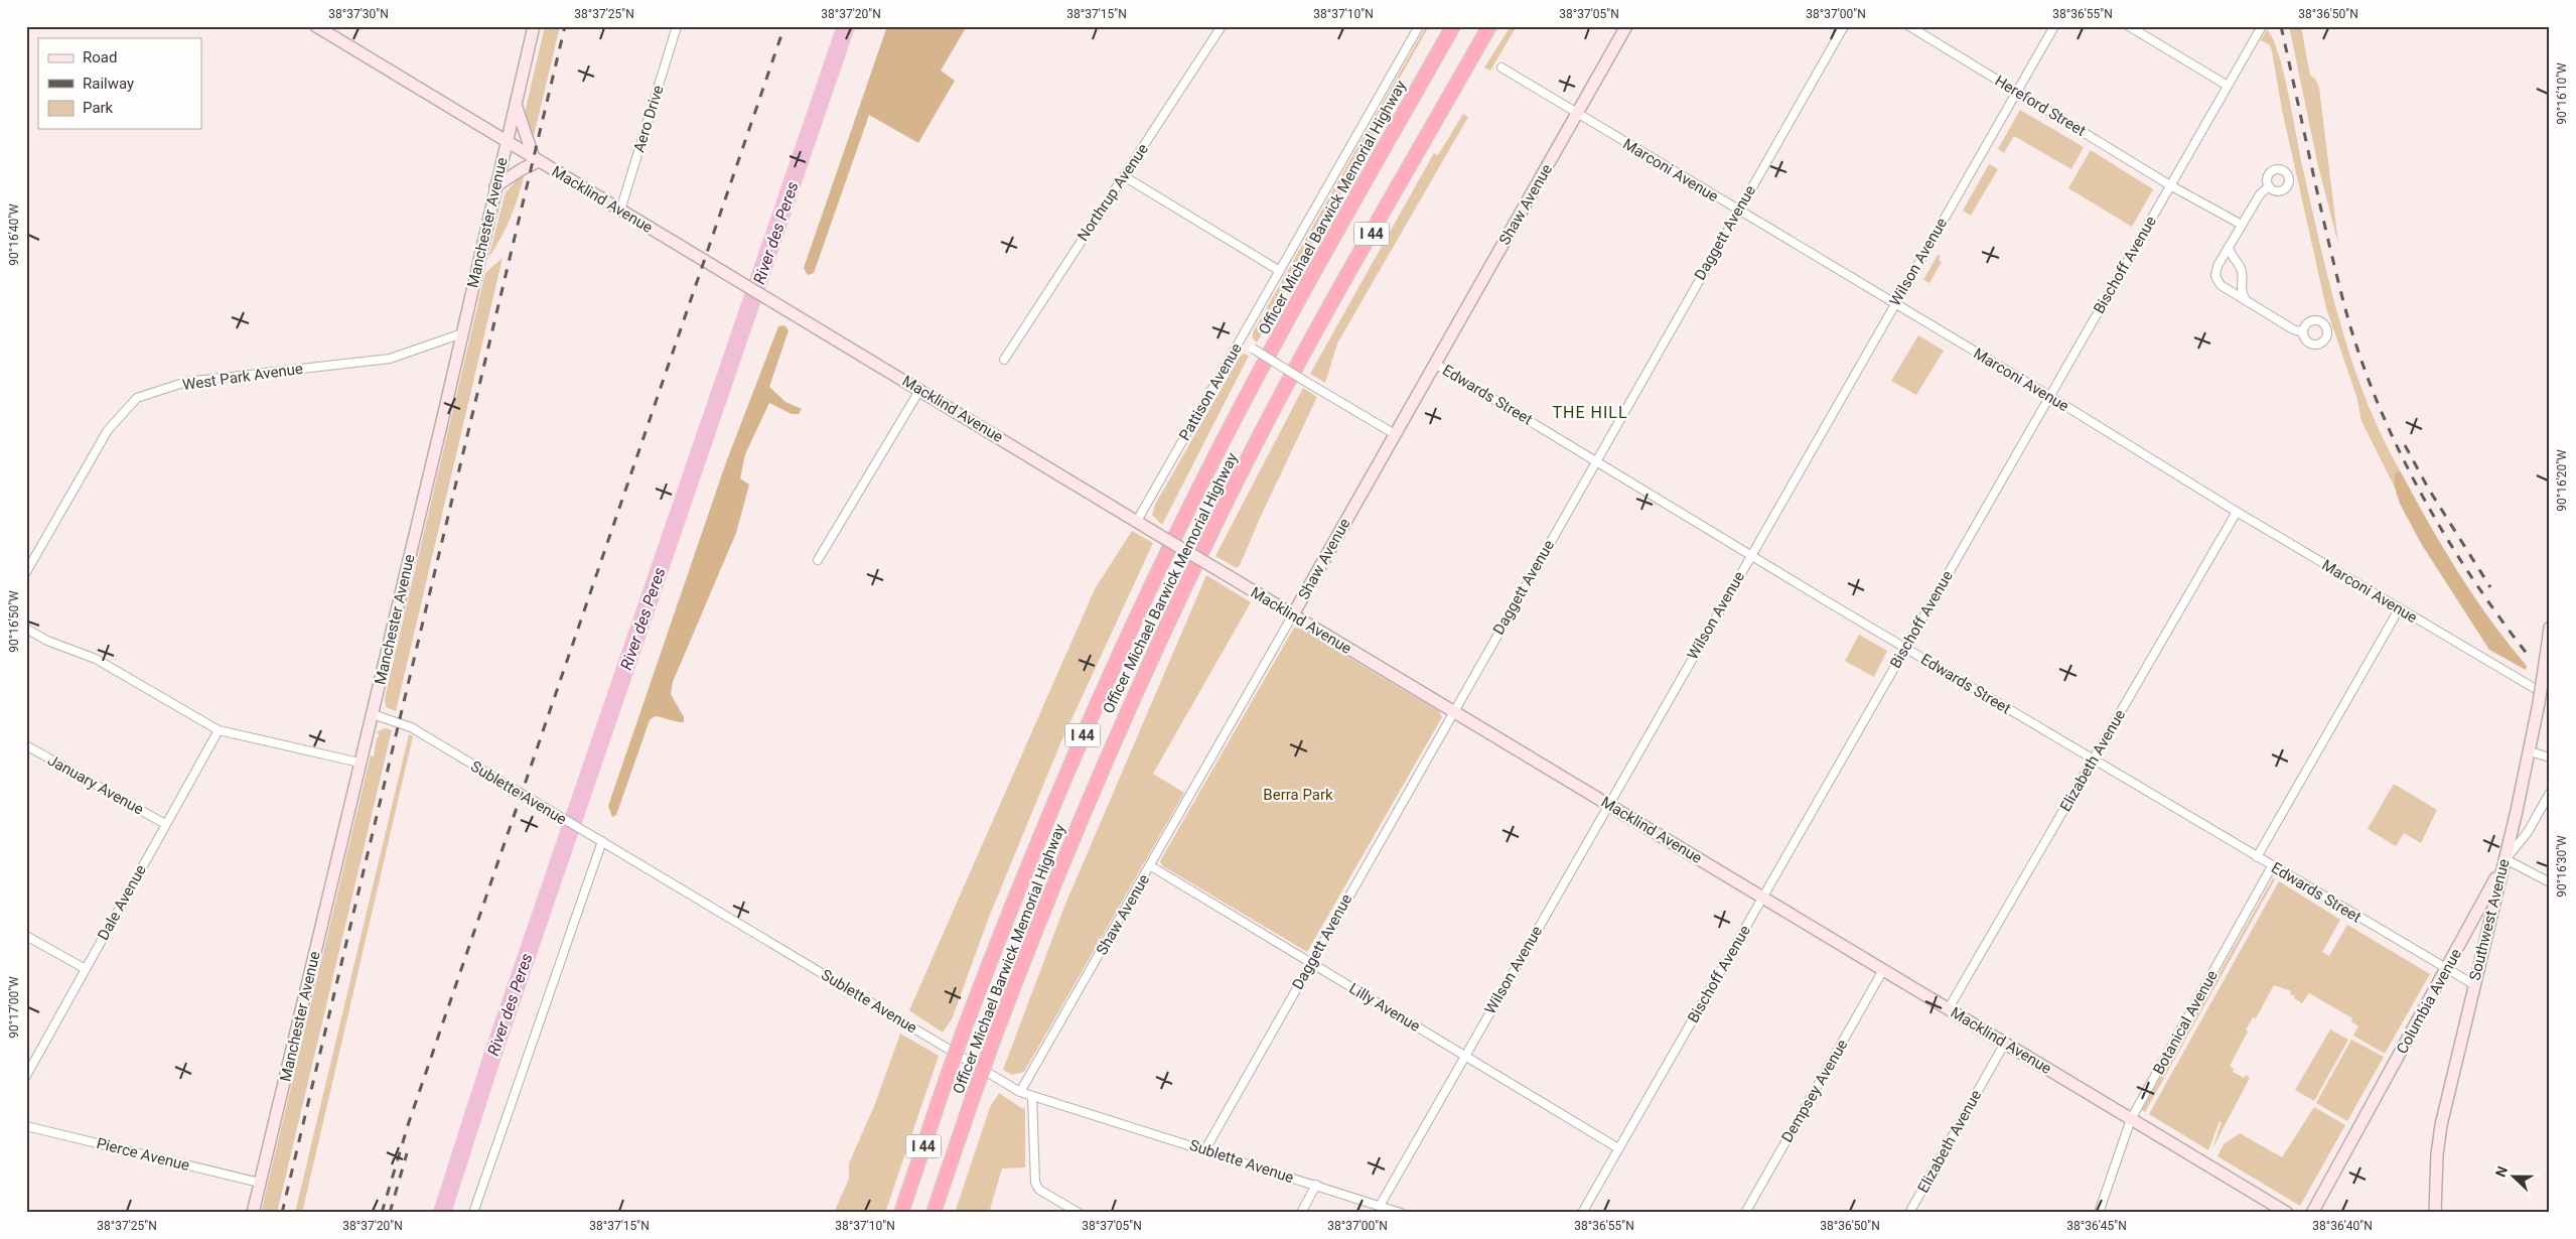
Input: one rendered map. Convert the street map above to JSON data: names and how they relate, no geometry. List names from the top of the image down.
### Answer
{
  "streets": {
    "highway": ["Officer Michael Barwick Memorial Highway", "I 44"],
    "street": [
      "Hereford Street",
      "Aero Drive",
      "Marconi Avenue",
      "Northrup Avenue",
      "Macklind Avenue",
      "Shaw Avenue",
      "Manchester Avenue",
      "Daggett Avenue",
      "Wilson Avenue",
      "Bischoff Avenue",
      "West Park Avenue",
      "Pattison Avenue",
      "Edwards Street",
      "Elizabeth Avenue",
      "January Avenue",
      "Sublette Avenue",
      "Dale Avenue",
      "Southwest Avenue",
      "Columbia Avenue",
      "Lilly Avenue",
      "Botanical Avenue",
      "Dempsey Avenue",
      "Pierce Avenue"
    ]
  },
  "crossings": [
    ["Hereford Street", "Wilson Avenue"],
    ["Hereford Street", "Bischoff Avenue"],
    ["Aero Drive", "Macklind Avenue"],
    ["Marconi Avenue", "Shaw Avenue"],
    ["Marconi Avenue", "Daggett Avenue"],
    ["Marconi Avenue", "Wilson Avenue"],
    ["Marconi Avenue", "Bischoff Avenue"],
    ["Marconi Avenue", "Elizabeth Avenue"],
    ["Marconi Avenue", "Southwest Avenue"],
    ["Macklind Avenue", "Shaw Avenue"],
    ["Macklind Avenue", "Manchester Avenue"],
    ["Macklind Avenue", "Daggett Avenue"],
    ["Macklind Avenue", "Wilson Avenue"],
    ["Macklind Avenue", "Bischoff Avenue"],
    ["Macklind Avenue", "Pattison Avenue"],
    ["Macklind Avenue", "Elizabeth Avenue"],
    ["Macklind Avenue", "Botanical Avenue"],
    ["Macklind Avenue", "Dempsey Avenue"],
    ["Shaw Avenue", "Edwards Street"],
    ["Shaw Avenue", "Sublette Avenue"],
    ["Shaw Avenue", "Lilly Avenue"],
    ["Manchester Avenue", "West Park Avenue"],
    ["Manchester Avenue", "Sublette Avenue"],
    ["Manchester Avenue", "Pierce Avenue"],
    ["Daggett Avenue", "Edwards Street"],
    ["Daggett Avenue", "Sublette Avenue"],
    ["Daggett Avenue", "Lilly Avenue"],
    ["Wilson Avenue", "Edwards Street"],
    ["Wilson Avenue", "Sublette Avenue"],
    ["Wilson Avenue", "Lilly Avenue"],
    ["Bischoff Avenue", "Edwards Street"],
    ["Bischoff Avenue", "Lilly Avenue"],
    ["Edwards Street", "Elizabeth Avenue"],
    ["Edwards Street", "Southwest Avenue"],
    ["Edwards Street", "Columbia Avenue"],
    ["Edwards Street", "Botanical Avenue"],
    ["January Avenue", "Dale Avenue"],
    ["Southwest Avenue", "Columbia Avenue"]
  ],
  "districts": ["THE HILL"],
  "water": ["River des Peres"],
  "parks": ["Berra Park"],
  "legend": ["Road", "Railway", "Park"],
  "north": "left",
  "coordinates": [
    "38°37'30\"N",
    "38°37'25\"N",
    "38°37'20\"N",
    "38°37'15\"N",
    "38°37'10\"N",
    "38°37'05\"N",
    "38°37'00\"N",
    "38°36'55\"N",
    "38°36'50\"N",
    "90°16'10\"W",
    "90°16'40\"W",
    "90°16'20\"W",
    "90°16'50\"W",
    "90°16'30\"W",
    "90°17'00\"W",
    "38°36'45\"N",
    "38°36'40\"N"
  ]
}
